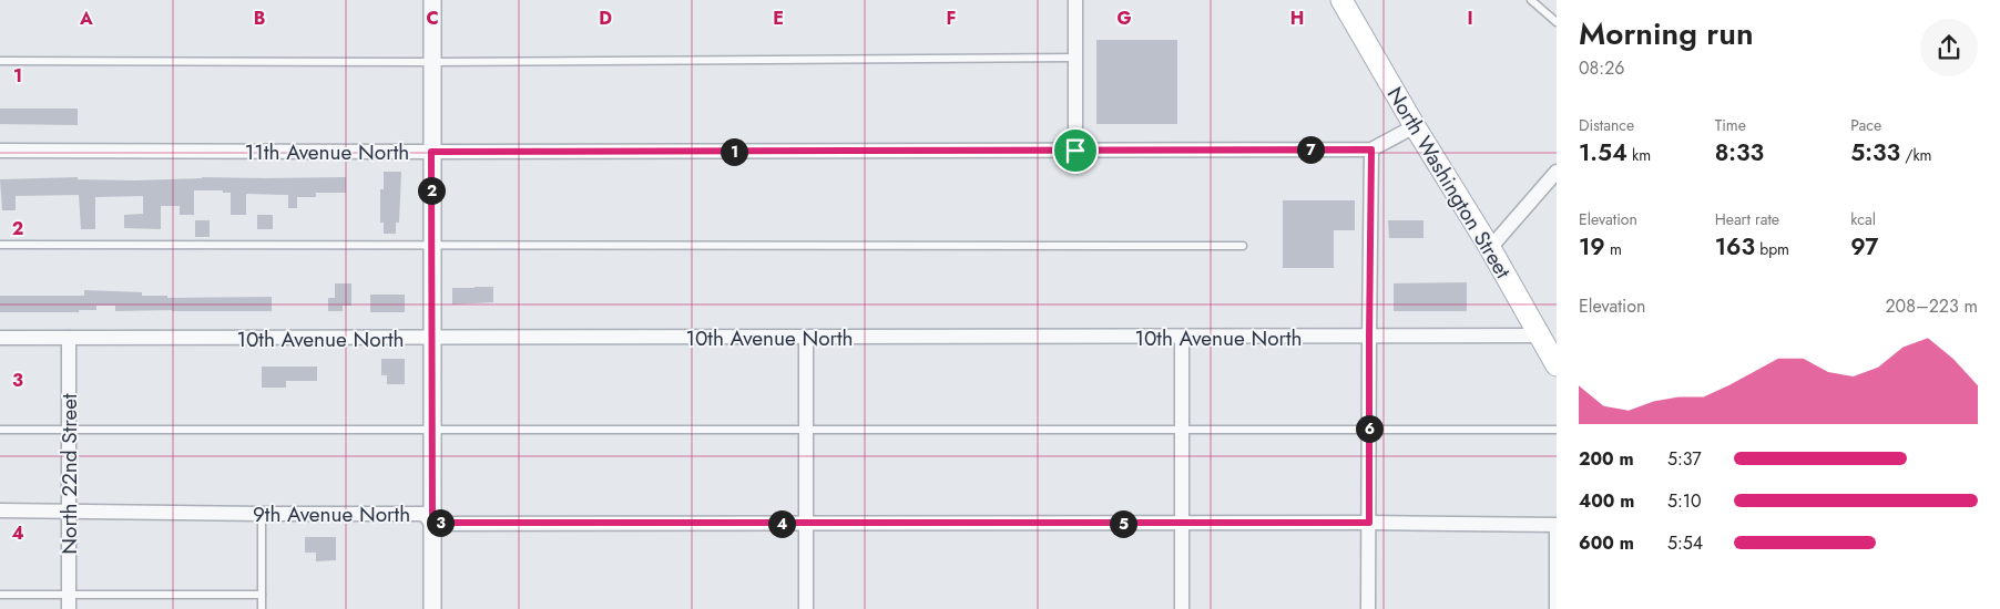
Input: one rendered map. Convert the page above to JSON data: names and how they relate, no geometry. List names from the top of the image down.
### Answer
{
  "streets": {
    "main road": ["North Washington Street"],
    "street": [
      "11th Avenue North",
      "10th Avenue North",
      "North 22nd Street",
      "9th Avenue North"
    ]
  },
  "crossings": [
    ["11th Avenue North", "North Washington Street"],
    ["North Washington Street", "10th Avenue North"],
    ["10th Avenue North", "North 22nd Street"],
    ["North 22nd Street", "9th Avenue North"]
  ],
  "page": {
    "heading": ["Morning run", "08:26"],
    "stats": [
      ["Distance", "1.54 km"],
      ["Time", "8:33"],
      ["Pace", "5:33 /km"],
      ["Elevation", "19 m"],
      ["Heart rate", "163 bpm"],
      ["kcal", "97"]
    ],
    "pins": [
      "7",
      "1",
      "2",
      "6",
      "3",
      "4",
      "5"
    ],
    "chart": ["Elevation", "208–223 m"],
    "list": [
      {
        "name": "200 m",
        "note": "5:37"
      },
      {
        "name": "400 m",
        "note": "5:10"
      },
      {
        "name": "600 m",
        "note": "5:54"
      }
    ]
  },
  "grid": {
    "columns": [
      "A",
      "B",
      "C",
      "D",
      "E",
      "F",
      "G",
      "H",
      "I"
    ],
    "rows": [
      "1",
      "2",
      "3",
      "4"
    ]
  }
}
